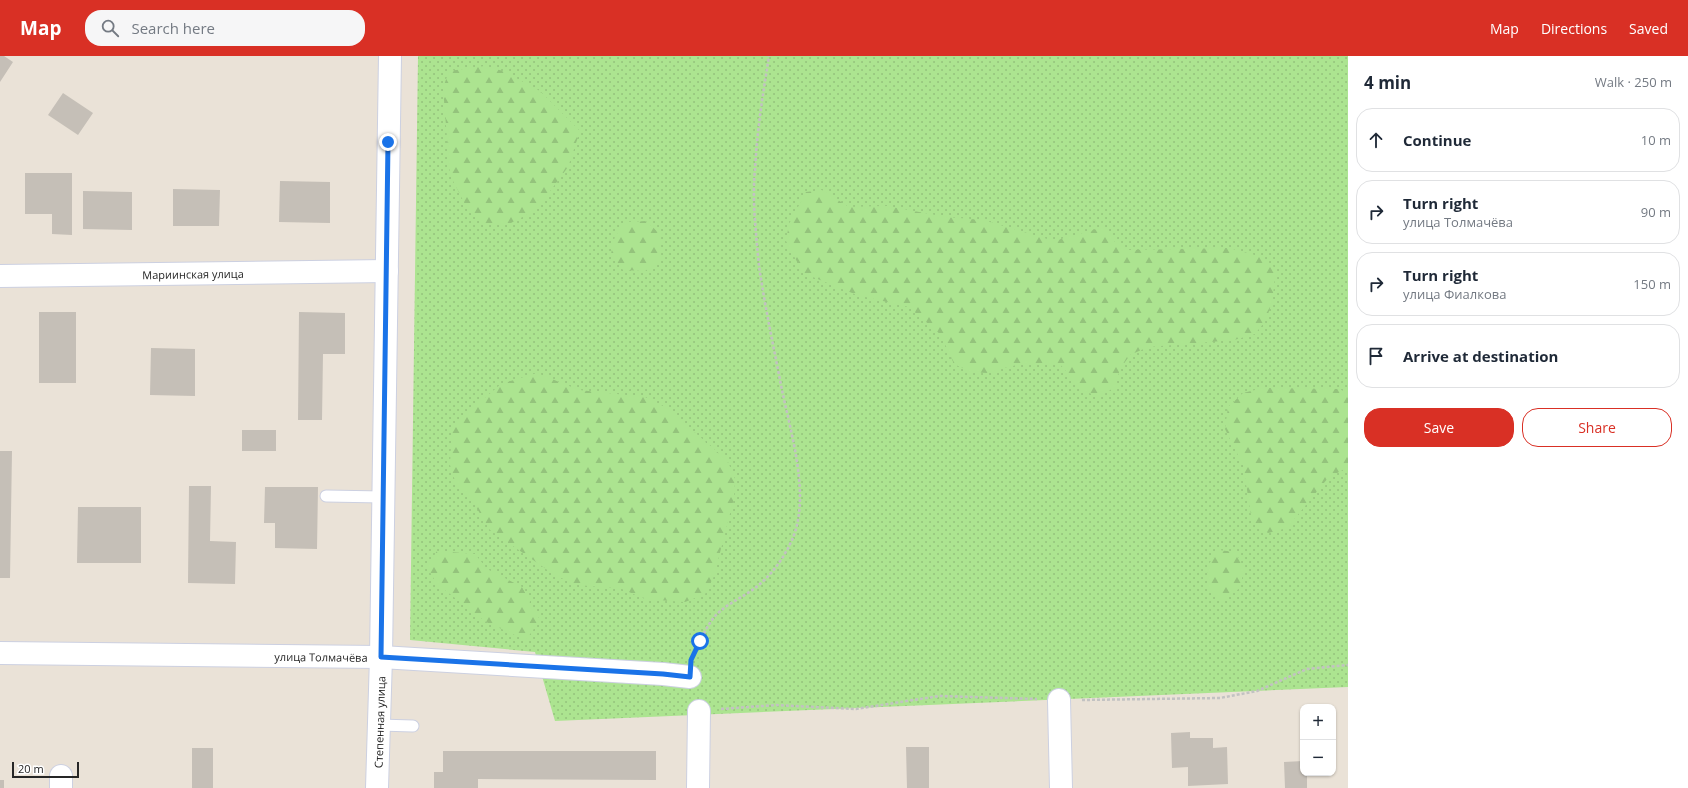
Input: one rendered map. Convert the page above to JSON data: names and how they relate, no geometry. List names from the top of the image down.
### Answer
{
  "streets": {
    "street": ["Мариинская улица", "улица Толмачёва", "Степенная улица"]
  },
  "crossings": [
    ["Мариинская улица", "Степенная улица"],
    ["улица Толмачёва", "Степенная улица"]
  ],
  "scale_bar": "20 m",
  "page": {
    "header": "Map",
    "search": "Search here",
    "nav": ["Map", "Directions", "Saved"],
    "heading": ["4 min", "Walk · 250 m"],
    "list": [
      ["Continue", "10 m"],
      ["Turn right", "улица Толмачёва", "90 m"],
      ["Turn right", "улица Фиалкова", "150 m"],
      "Arrive at destination"
    ],
    "buttons": ["Save", "Share"],
    "map_buttons": ["+", "−"],
    "scale": "20 m"
  }
}
